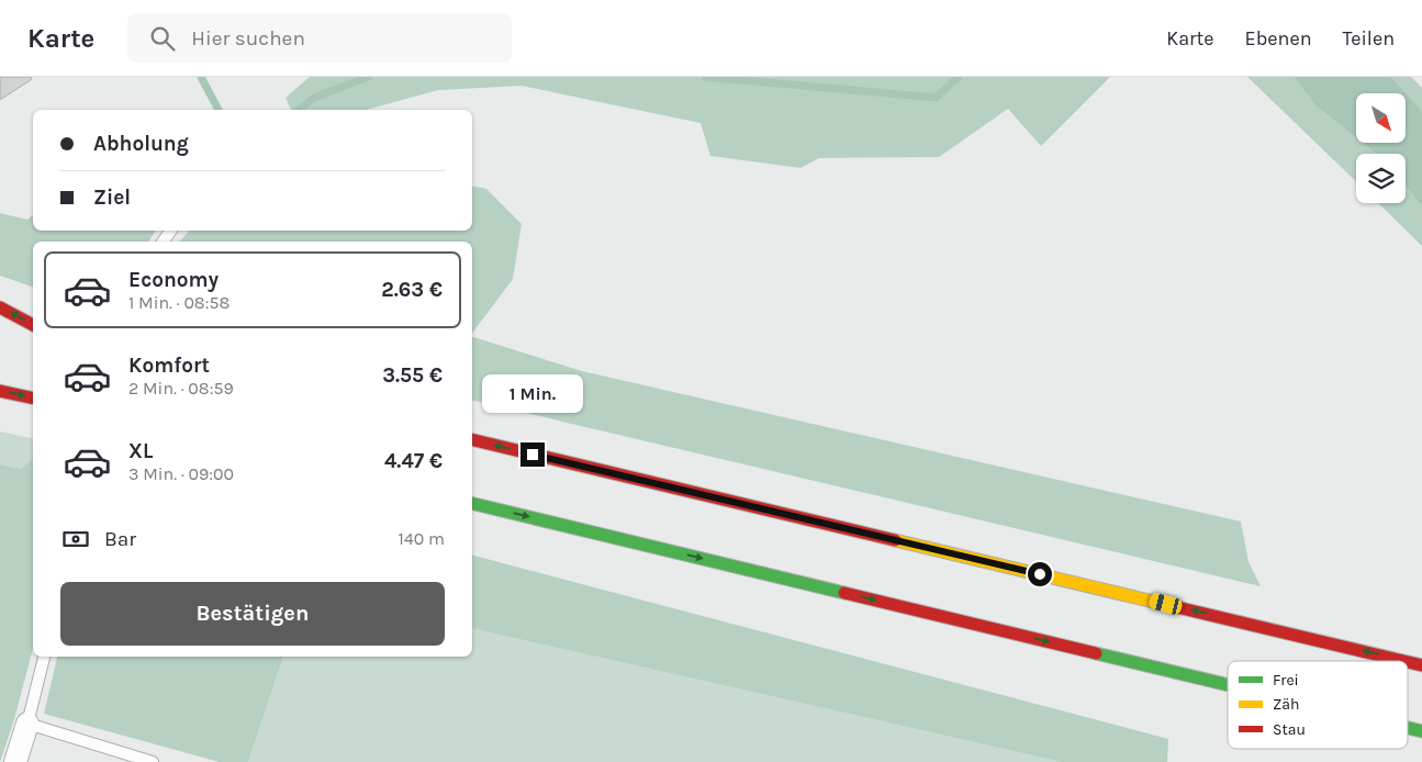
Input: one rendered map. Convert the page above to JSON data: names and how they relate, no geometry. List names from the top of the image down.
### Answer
{
  "legend": ["Frei", "Zäh", "Stau"],
  "north": "bottom right",
  "page": {
    "header": "Karte",
    "search": "Hier suchen",
    "nav": ["Karte", "Ebenen", "Teilen"],
    "banner": ["Abholung", "Ziel"],
    "list": [
      {
        "name": "Economy",
        "note": "1 Min. · 08:58",
        "value": "2.63 €"
      },
      {
        "name": "Komfort",
        "note": "2 Min. · 08:59",
        "value": "3.55 €"
      },
      {
        "name": "XL",
        "note": "3 Min. · 09:00",
        "value": "4.47 €"
      }
    ],
    "bubble": "1 Min.",
    "pay": ["Bar", "140 m"],
    "buttons": "Bestätigen"
  }
}
